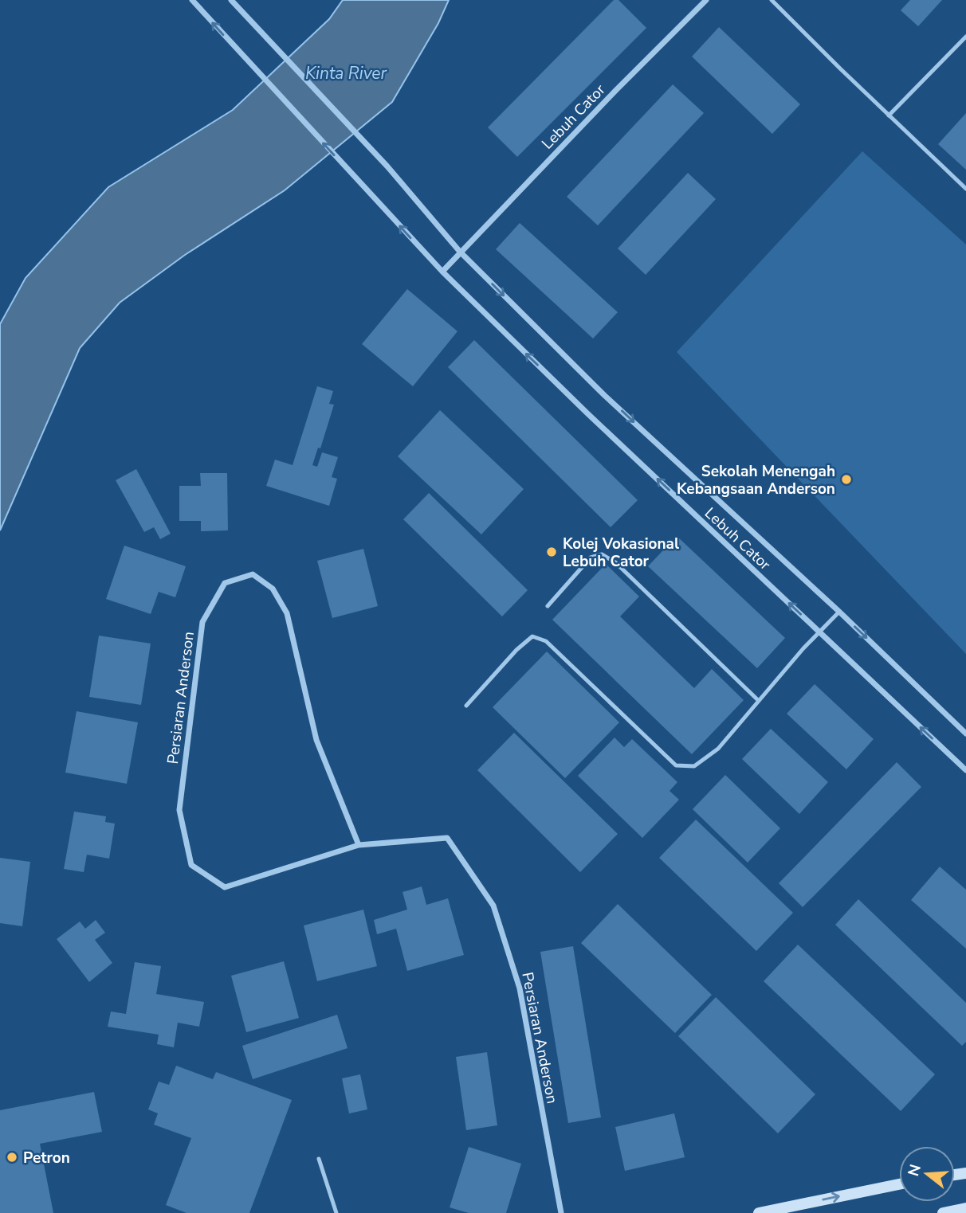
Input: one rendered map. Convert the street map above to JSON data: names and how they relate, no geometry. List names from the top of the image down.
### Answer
{
  "streets": {
    "street": ["Lebuh Cator", "Persiaran Anderson"]
  },
  "water": ["Kinta River"],
  "places": ["Sekolah Menengah Kebangsaan Anderson", "Kolej Vokasional Lebuh Cator", "Petron"],
  "north": "left"
}
